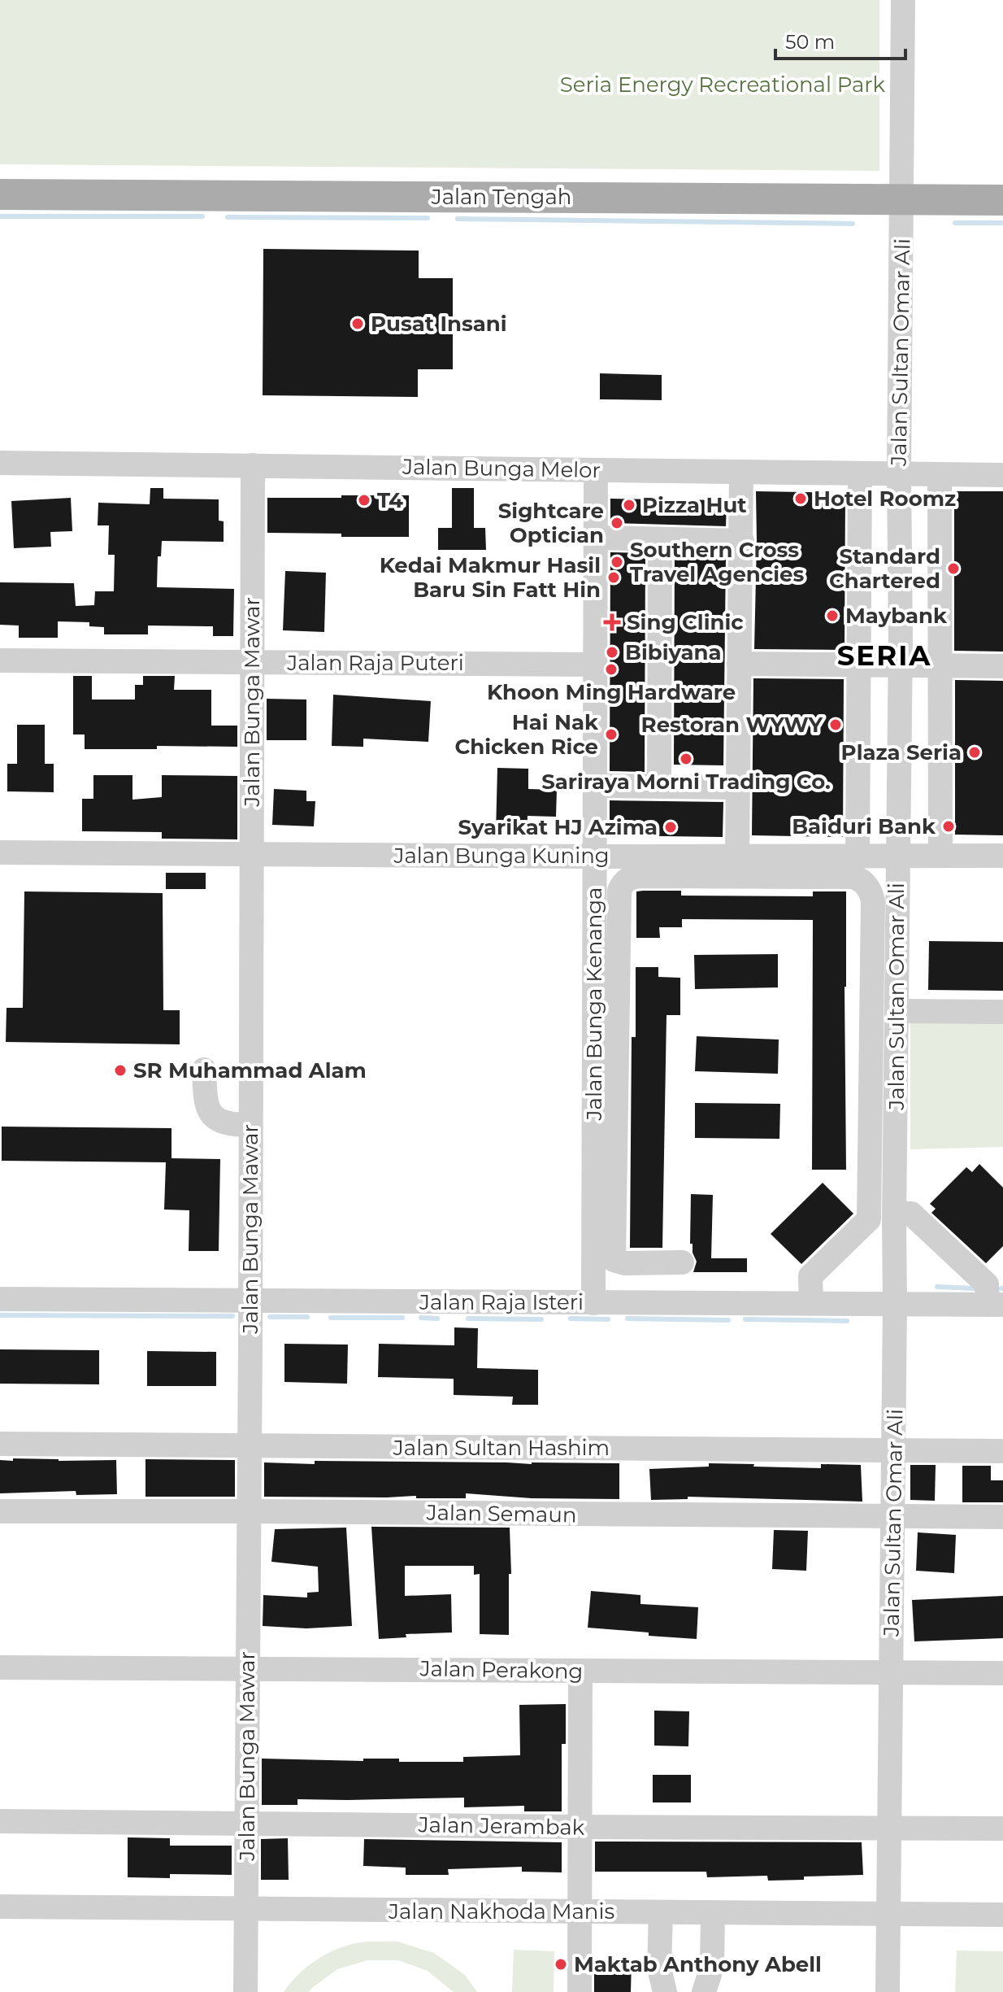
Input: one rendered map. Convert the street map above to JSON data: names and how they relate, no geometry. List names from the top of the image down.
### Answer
{
  "streets": {
    "main road": ["Jalan Tengah"],
    "street": [
      "Jalan Sultan Omar Ali",
      "Jalan Bunga Melor",
      "Jalan Raja Puteri",
      "Jalan Bunga Mawar",
      "Jalan Bunga Kuning",
      "Jalan Bunga Kenanga",
      "Jalan Raja Isteri",
      "Jalan Sultan Hashim",
      "Jalan Semaun",
      "Jalan Perakong",
      "Jalan Jerambak",
      "Jalan Nakhoda Manis"
    ]
  },
  "crossings": [
    ["Jalan Tengah", "Jalan Sultan Omar Ali"],
    ["Jalan Sultan Omar Ali", "Jalan Bunga Melor"],
    ["Jalan Sultan Omar Ali", "Jalan Bunga Kuning"],
    ["Jalan Sultan Omar Ali", "Jalan Raja Isteri"],
    ["Jalan Sultan Omar Ali", "Jalan Sultan Hashim"],
    ["Jalan Sultan Omar Ali", "Jalan Semaun"],
    ["Jalan Sultan Omar Ali", "Jalan Perakong"],
    ["Jalan Sultan Omar Ali", "Jalan Jerambak"],
    ["Jalan Sultan Omar Ali", "Jalan Nakhoda Manis"],
    ["Jalan Bunga Melor", "Jalan Bunga Mawar"],
    ["Jalan Bunga Melor", "Jalan Bunga Kenanga"],
    ["Jalan Raja Puteri", "Jalan Bunga Mawar"],
    ["Jalan Raja Puteri", "Jalan Bunga Kenanga"],
    ["Jalan Bunga Mawar", "Jalan Bunga Kuning"],
    ["Jalan Bunga Mawar", "Jalan Raja Isteri"],
    ["Jalan Bunga Mawar", "Jalan Sultan Hashim"],
    ["Jalan Bunga Mawar", "Jalan Semaun"],
    ["Jalan Bunga Mawar", "Jalan Perakong"],
    ["Jalan Bunga Mawar", "Jalan Jerambak"],
    ["Jalan Bunga Mawar", "Jalan Nakhoda Manis"],
    ["Jalan Bunga Kuning", "Jalan Bunga Kenanga"],
    ["Jalan Bunga Kenanga", "Jalan Raja Isteri"]
  ],
  "districts": ["SERIA"],
  "parks": ["Seria Energy Recreational Park"],
  "places": {
    "other": [
      "Pusat Insani",
      "Hotel Roomz",
      "T4",
      "Pizza Hut",
      "Sightcare Optician",
      "Southern Cross Travel Agencies",
      "Standard Chartered",
      "Kedai Makmur Hasil Baru Sin Fatt Hin",
      "Maybank",
      "Bibiyana",
      "Khoon Ming Hardware",
      "Restoran WYWY",
      "Hai Nak Chicken Rice",
      "Plaza Seria",
      "Sariraya Morni Trading Co.",
      "Baiduri Bank",
      "Syarikat HJ Azima",
      "SR Muhammad Alam",
      "Maktab Anthony Abell"
    ],
    "health": ["Sing Clinic"]
  },
  "scale_bar": "50 m"
}
